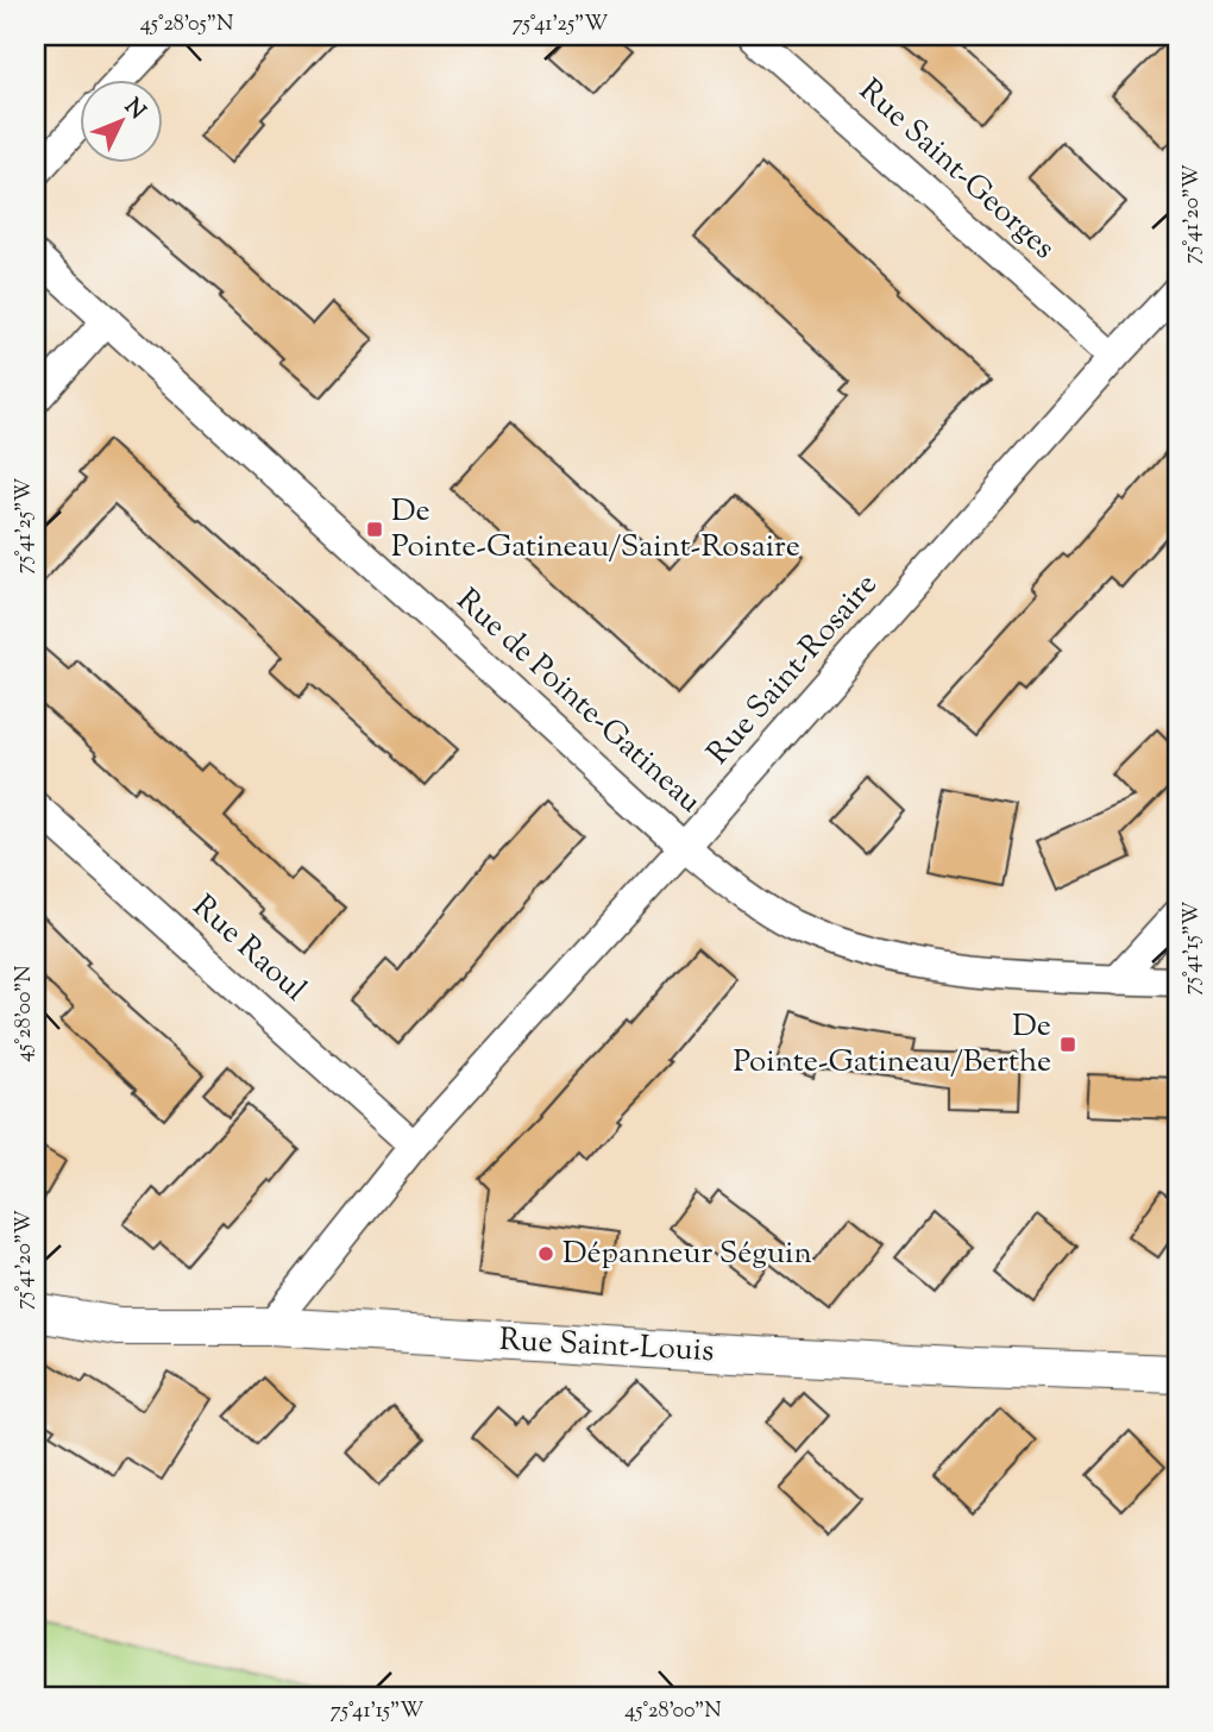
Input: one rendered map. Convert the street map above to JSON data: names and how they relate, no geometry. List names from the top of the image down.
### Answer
{
  "streets": {
    "street": [
      "Rue Saint-Georges",
      "Rue Saint-Rosaire",
      "Rue de Pointe-Gatineau",
      "Rue Raoul",
      "Rue Saint-Louis"
    ]
  },
  "crossings": [
    ["Rue Saint-Georges", "Rue Saint-Rosaire"],
    ["Rue Saint-Rosaire", "Rue de Pointe-Gatineau"],
    ["Rue Saint-Rosaire", "Rue Raoul"],
    ["Rue Saint-Rosaire", "Rue Saint-Louis"]
  ],
  "places": {
    "transit": ["De Pointe-Gatineau/Saint-Rosaire", "De Pointe-Gatineau/Berthe"],
    "other": ["Dépanneur Séguin"]
  },
  "north": "top right",
  "coordinates": [
    "45°28'05\"N",
    "75°41'25\"W",
    "75°41'20\"W",
    "75°41'15\"W",
    "45°28'00\"N"
  ]
}
